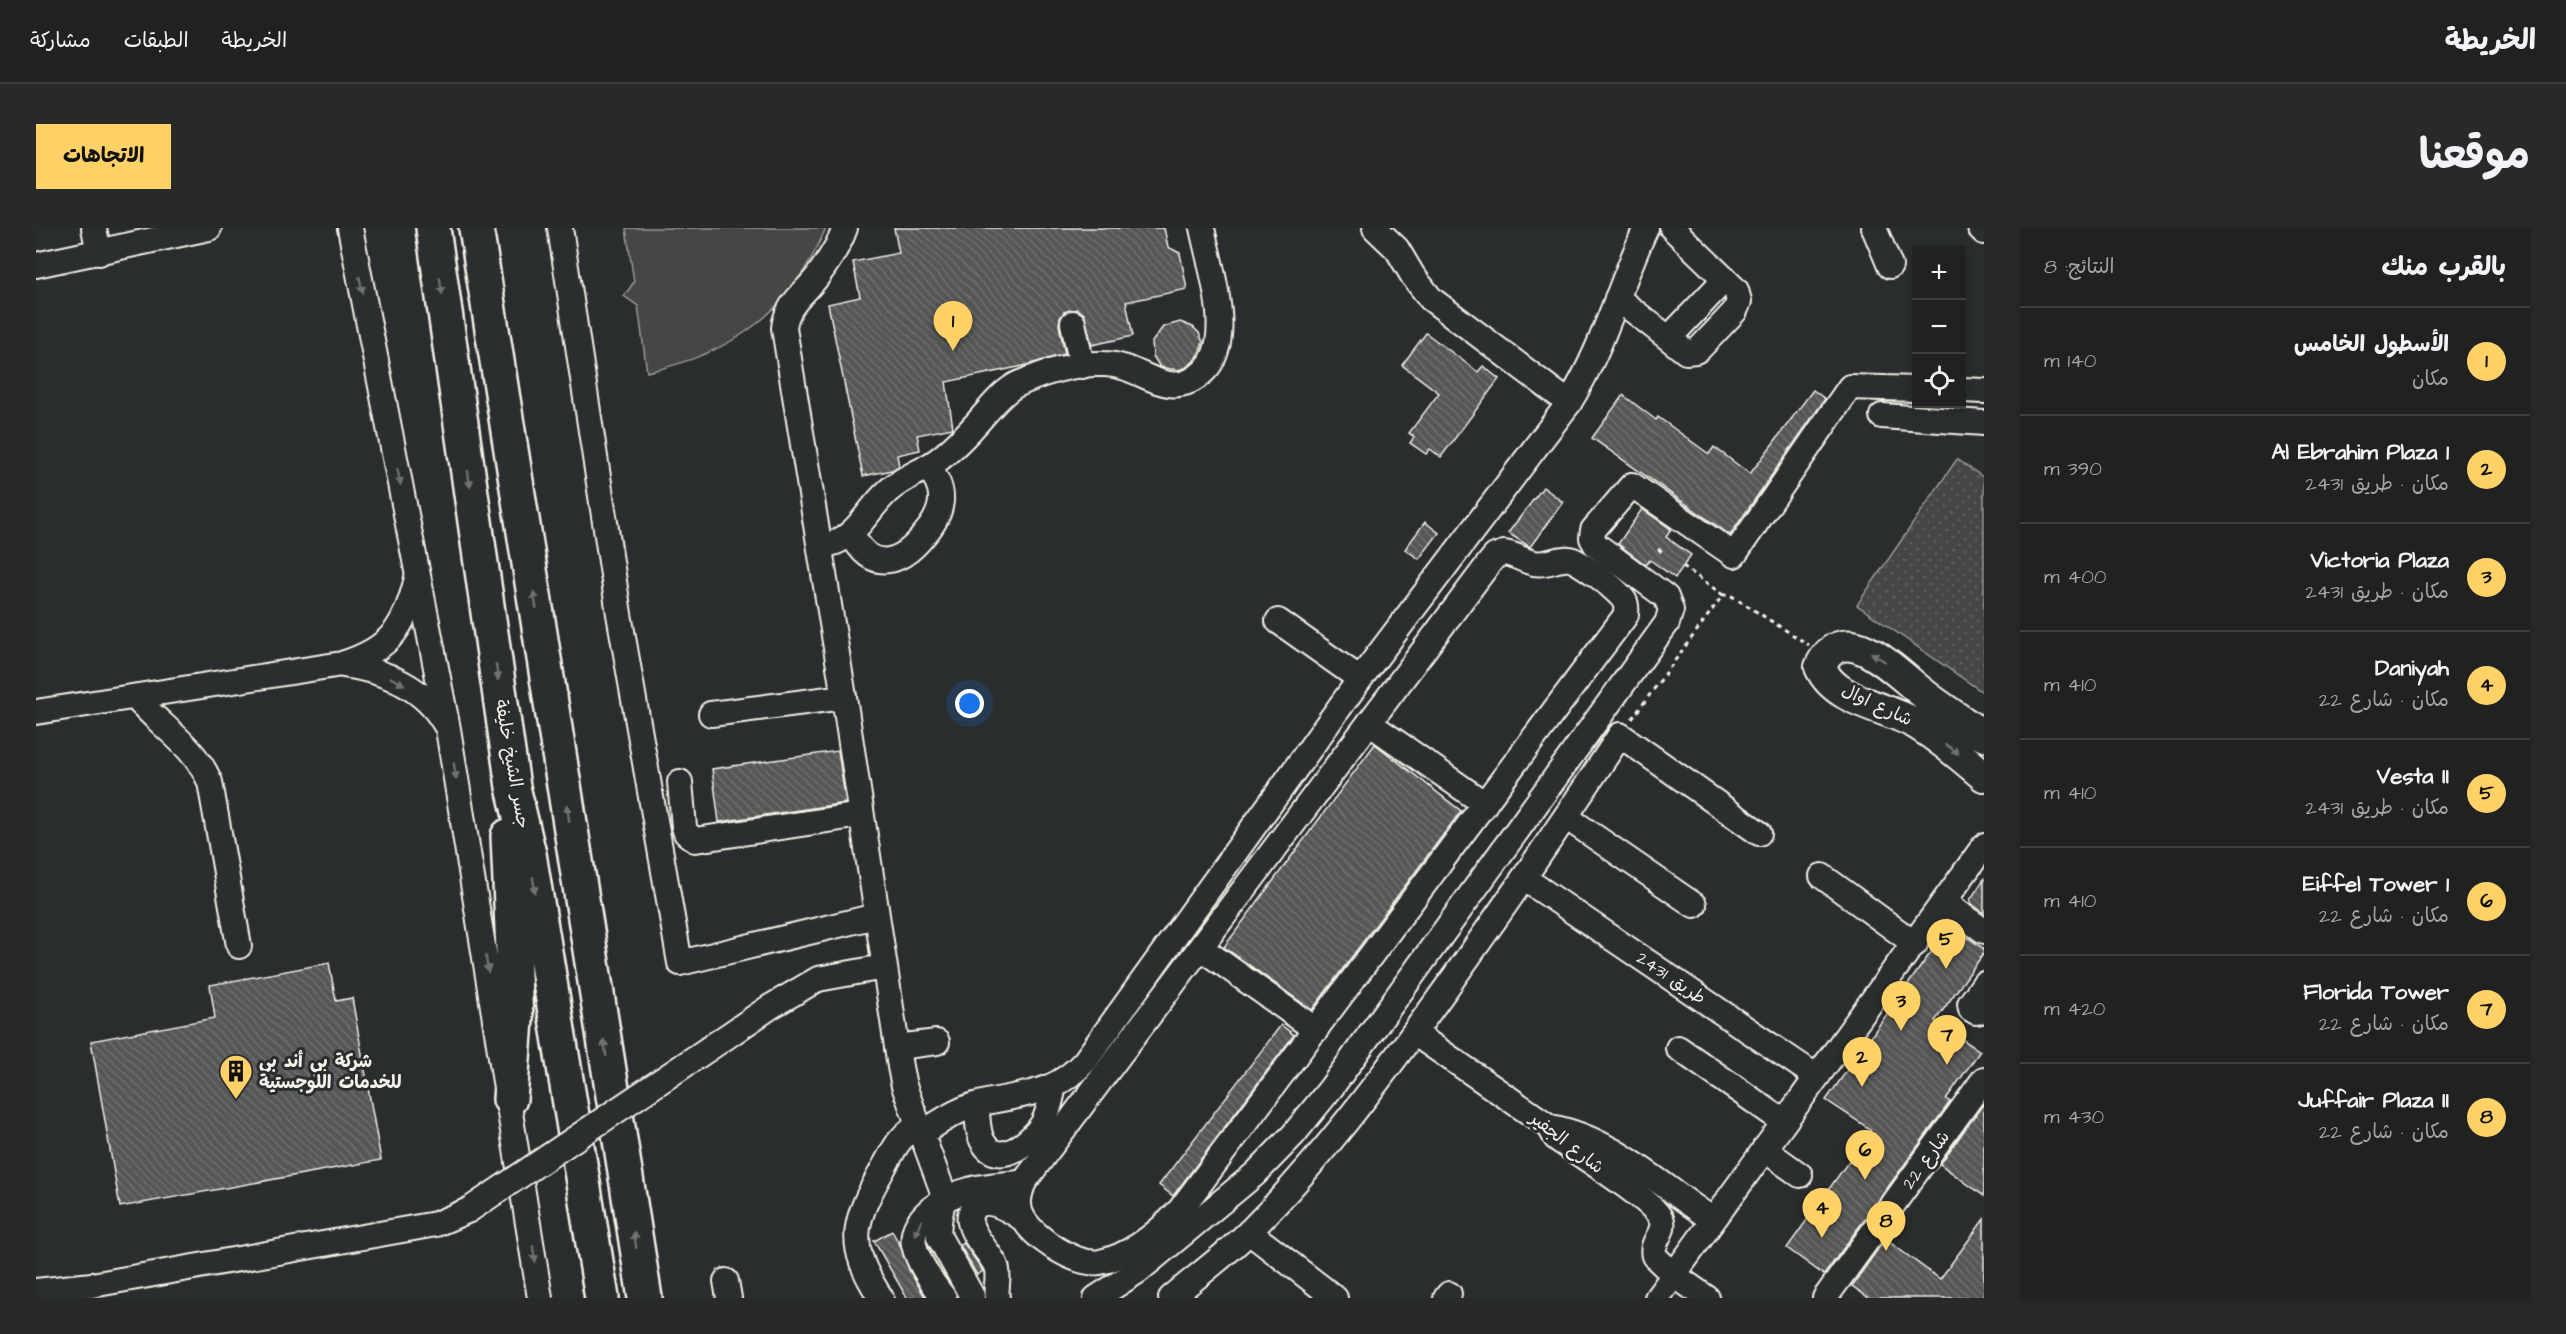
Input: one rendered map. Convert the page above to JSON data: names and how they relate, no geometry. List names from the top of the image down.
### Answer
{
  "streets": {
    "highway": ["جسر الشيخ خليفة"],
    "main road": ["شارع اوال"],
    "street": ["طريق 2431", "شارع الجفير", "شارع 22"]
  },
  "places": {
    "building": ["شركة بي أند بي للخدمات اللوجستية"]
  },
  "page": {
    "header": "الخريطة",
    "nav": ["الخريطة", "الطبقات", "مشاركة"],
    "title": "موقعنا",
    "buttons": "الاتجاهات",
    "heading": ["بالقرب منك", "النتائج: 8"],
    "map_buttons": ["+", "−"],
    "pins": [
      "1",
      "5",
      "3",
      "7",
      "2",
      "6",
      "4",
      "8"
    ],
    "list": [
      {
        "mark": "1",
        "name": "الأسطول الخامس",
        "note": "مكان",
        "value": "140 m"
      },
      {
        "mark": "2",
        "name": "Al Ebrahim Plaza 1",
        "note": "مكان · طريق 2431",
        "value": "390 m"
      },
      {
        "mark": "3",
        "name": "Victoria Plaza",
        "note": "مكان · طريق 2431",
        "value": "400 m"
      },
      {
        "mark": "4",
        "name": "Daniyah",
        "note": "مكان · شارع 22",
        "value": "410 m"
      },
      {
        "mark": "5",
        "name": "Vesta II",
        "note": "مكان · طريق 2431",
        "value": "410 m"
      },
      {
        "mark": "6",
        "name": "Eiffel Tower 1",
        "note": "مكان · شارع 22",
        "value": "410 m"
      },
      {
        "mark": "7",
        "name": "Florida Tower",
        "note": "مكان · شارع 22",
        "value": "420 m"
      },
      {
        "mark": "8",
        "name": "Juffair Plaza II",
        "note": "مكان · شارع 22",
        "value": "430 m"
      }
    ]
  }
}
